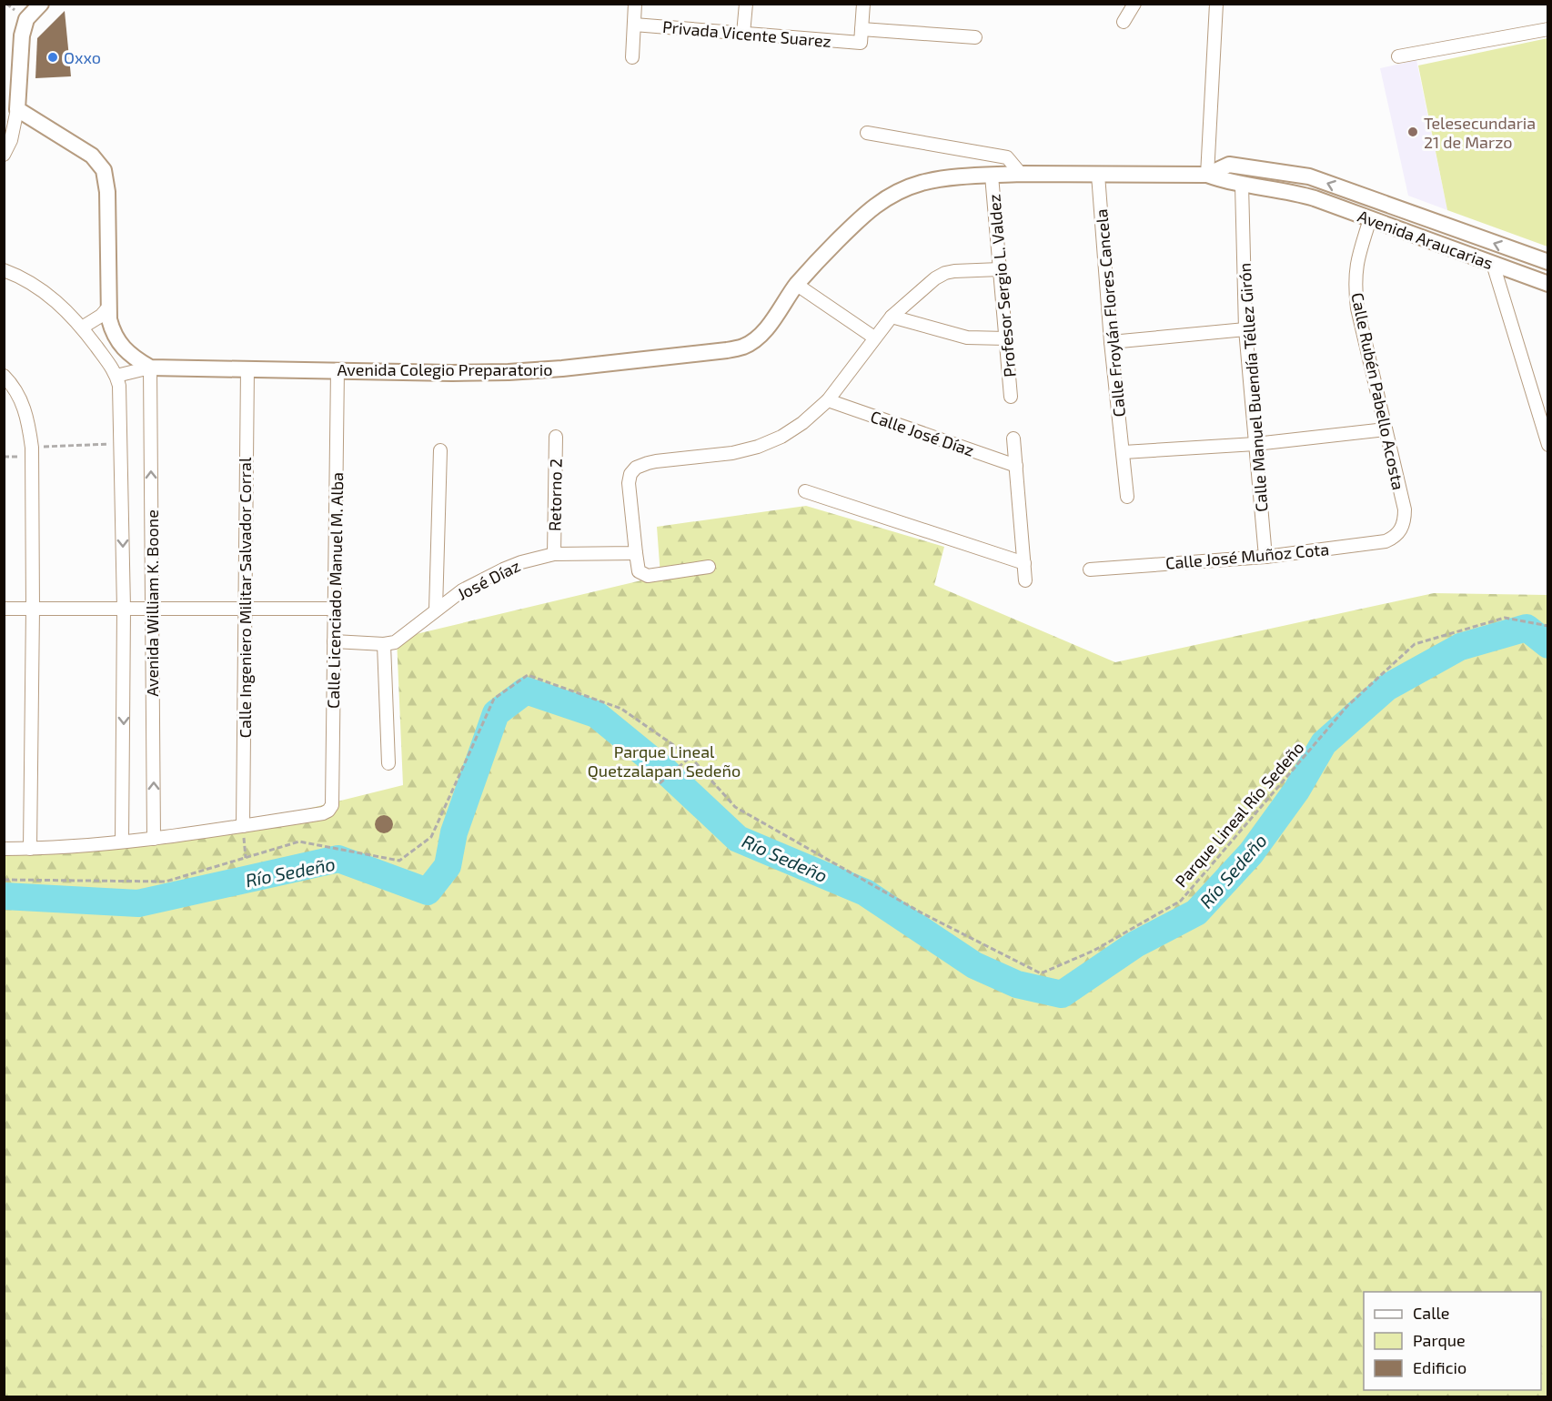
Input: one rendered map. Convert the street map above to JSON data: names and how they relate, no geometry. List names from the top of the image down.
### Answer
{
  "streets": {
    "street": [
      "Privada Vicente Suarez",
      "Avenida Araucarias",
      "Profesor Sergio L. Valdez",
      "Calle Froylán Flores Cancela",
      "Avenida Colegio Preparatorio",
      "Calle Manuel Buendía Téllez Girón",
      "Calle Rubén Pabello Acosta",
      "Calle José Díaz",
      "Retorno 2",
      "Calle José Muñoz Cota",
      "José Díaz",
      "Calle Licenciado Manuel M. Alba",
      "Calle Ingeniero Militar Salvador Corral",
      "Avenida William K. Boone"
    ],
    "path": ["Parque Lineal Río Sedeño"]
  },
  "crossings": [
    ["Avenida Araucarias", "Profesor Sergio L. Valdez"],
    ["Avenida Araucarias", "Calle Froylán Flores Cancela"],
    ["Avenida Araucarias", "Avenida Colegio Preparatorio"],
    ["Avenida Araucarias", "Calle Manuel Buendía Téllez Girón"],
    ["Avenida Araucarias", "Calle Rubén Pabello Acosta"],
    ["Profesor Sergio L. Valdez", "Avenida Colegio Preparatorio"],
    ["Avenida Colegio Preparatorio", "Calle Licenciado Manuel M. Alba"],
    ["Avenida Colegio Preparatorio", "Calle Ingeniero Militar Salvador Corral"],
    ["Avenida Colegio Preparatorio", "Avenida William K. Boone"],
    ["Calle Manuel Buendía Téllez Girón", "Calle José Muñoz Cota"],
    ["Calle Rubén Pabello Acosta", "Calle José Muñoz Cota"],
    ["Retorno 2", "José Díaz"],
    ["José Díaz", "Calle Licenciado Manuel M. Alba"],
    ["Calle Licenciado Manuel M. Alba", "Calle Ingeniero Militar Salvador Corral"]
  ],
  "water": ["Río Sedeño"],
  "parks": ["Parque Lineal Quetzalapan Sedeño"],
  "places": ["Oxxo", "Telesecundaria 21 de Marzo"],
  "legend": ["Calle", "Parque", "Edificio"]
}
